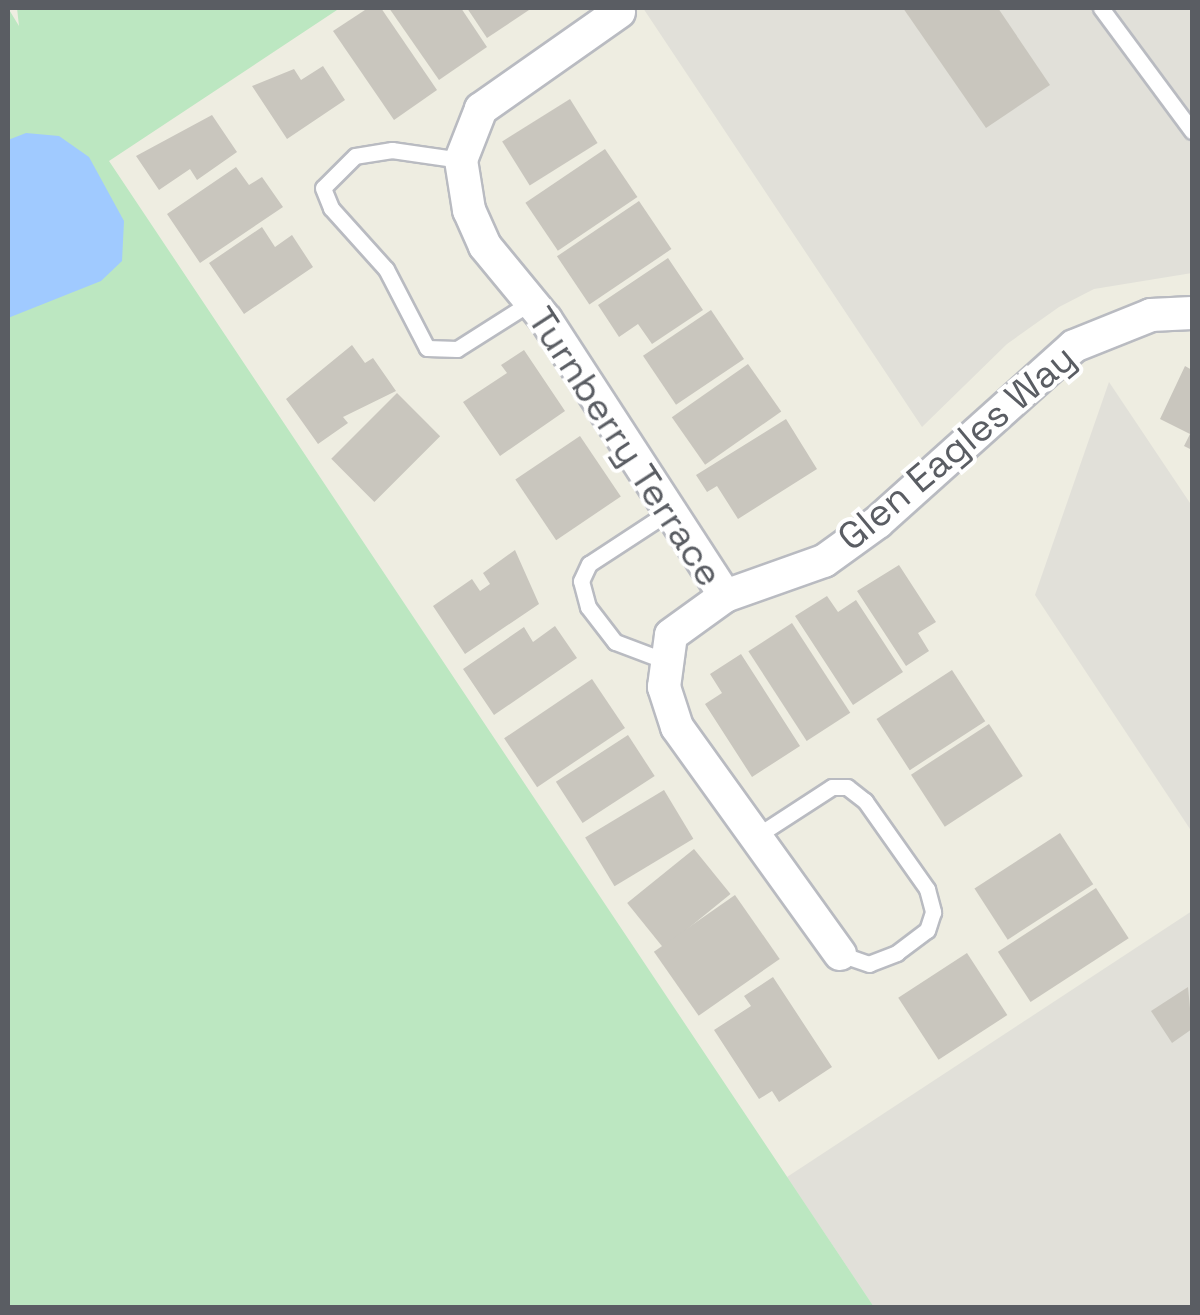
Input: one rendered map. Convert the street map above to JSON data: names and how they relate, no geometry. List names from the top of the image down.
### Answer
{
  "streets": {
    "street": ["Turnberry Terrace", "Glen Eagles Way"]
  },
  "crossings": [
    ["Turnberry Terrace", "Glen Eagles Way"]
  ]
}
